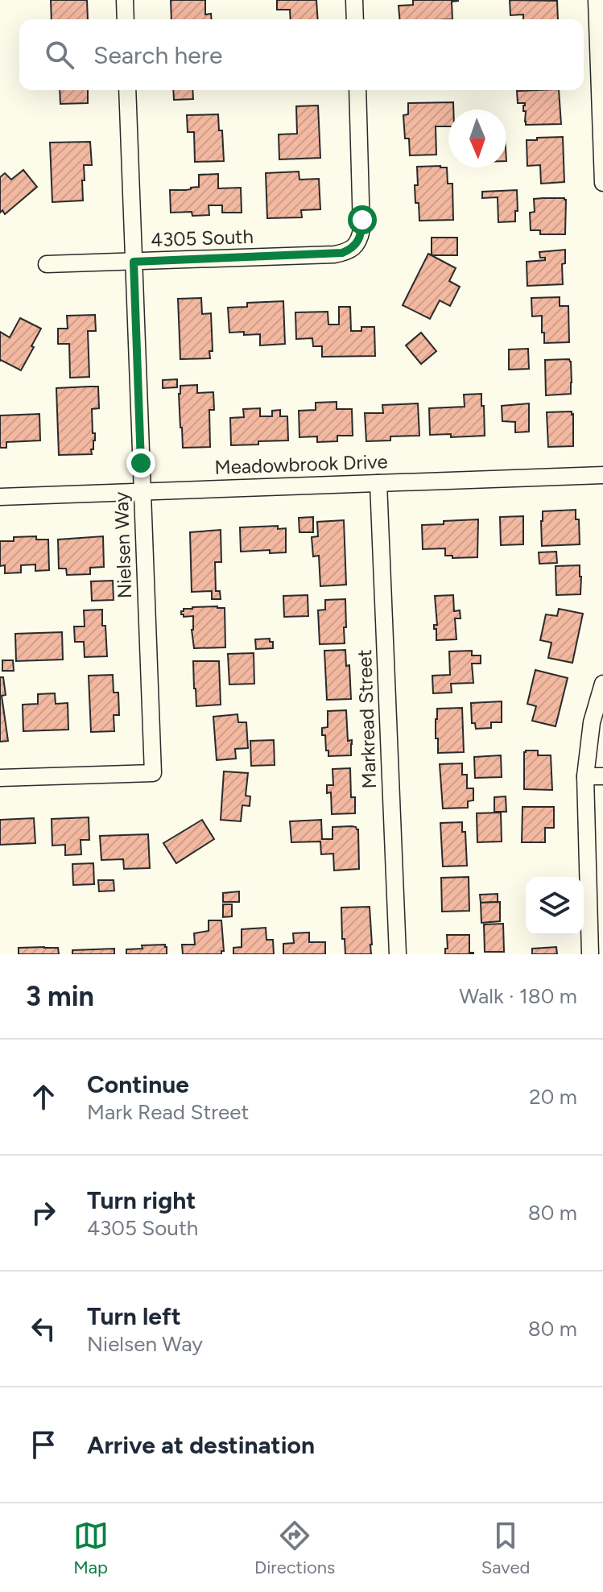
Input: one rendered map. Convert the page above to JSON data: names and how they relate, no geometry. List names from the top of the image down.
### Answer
{
  "streets": {
    "street": [
      "4305 South",
      "Meadowbrook Drive",
      "Nielsen Way",
      "Markread Street"
    ]
  },
  "crossings": [
    ["4305 South", "Nielsen Way"],
    ["Meadowbrook Drive", "Nielsen Way"],
    ["Meadowbrook Drive", "Markread Street"]
  ],
  "north": "bottom",
  "page": {
    "search": "Search here",
    "heading": ["3 min", "Walk · 180 m"],
    "list": [
      ["Continue", "Mark Read Street", "20 m"],
      ["Turn right", "4305 South", "80 m"],
      ["Turn left", "Nielsen Way", "80 m"],
      "Arrive at destination"
    ],
    "nav": ["Map", "Directions", "Saved"]
  }
}
